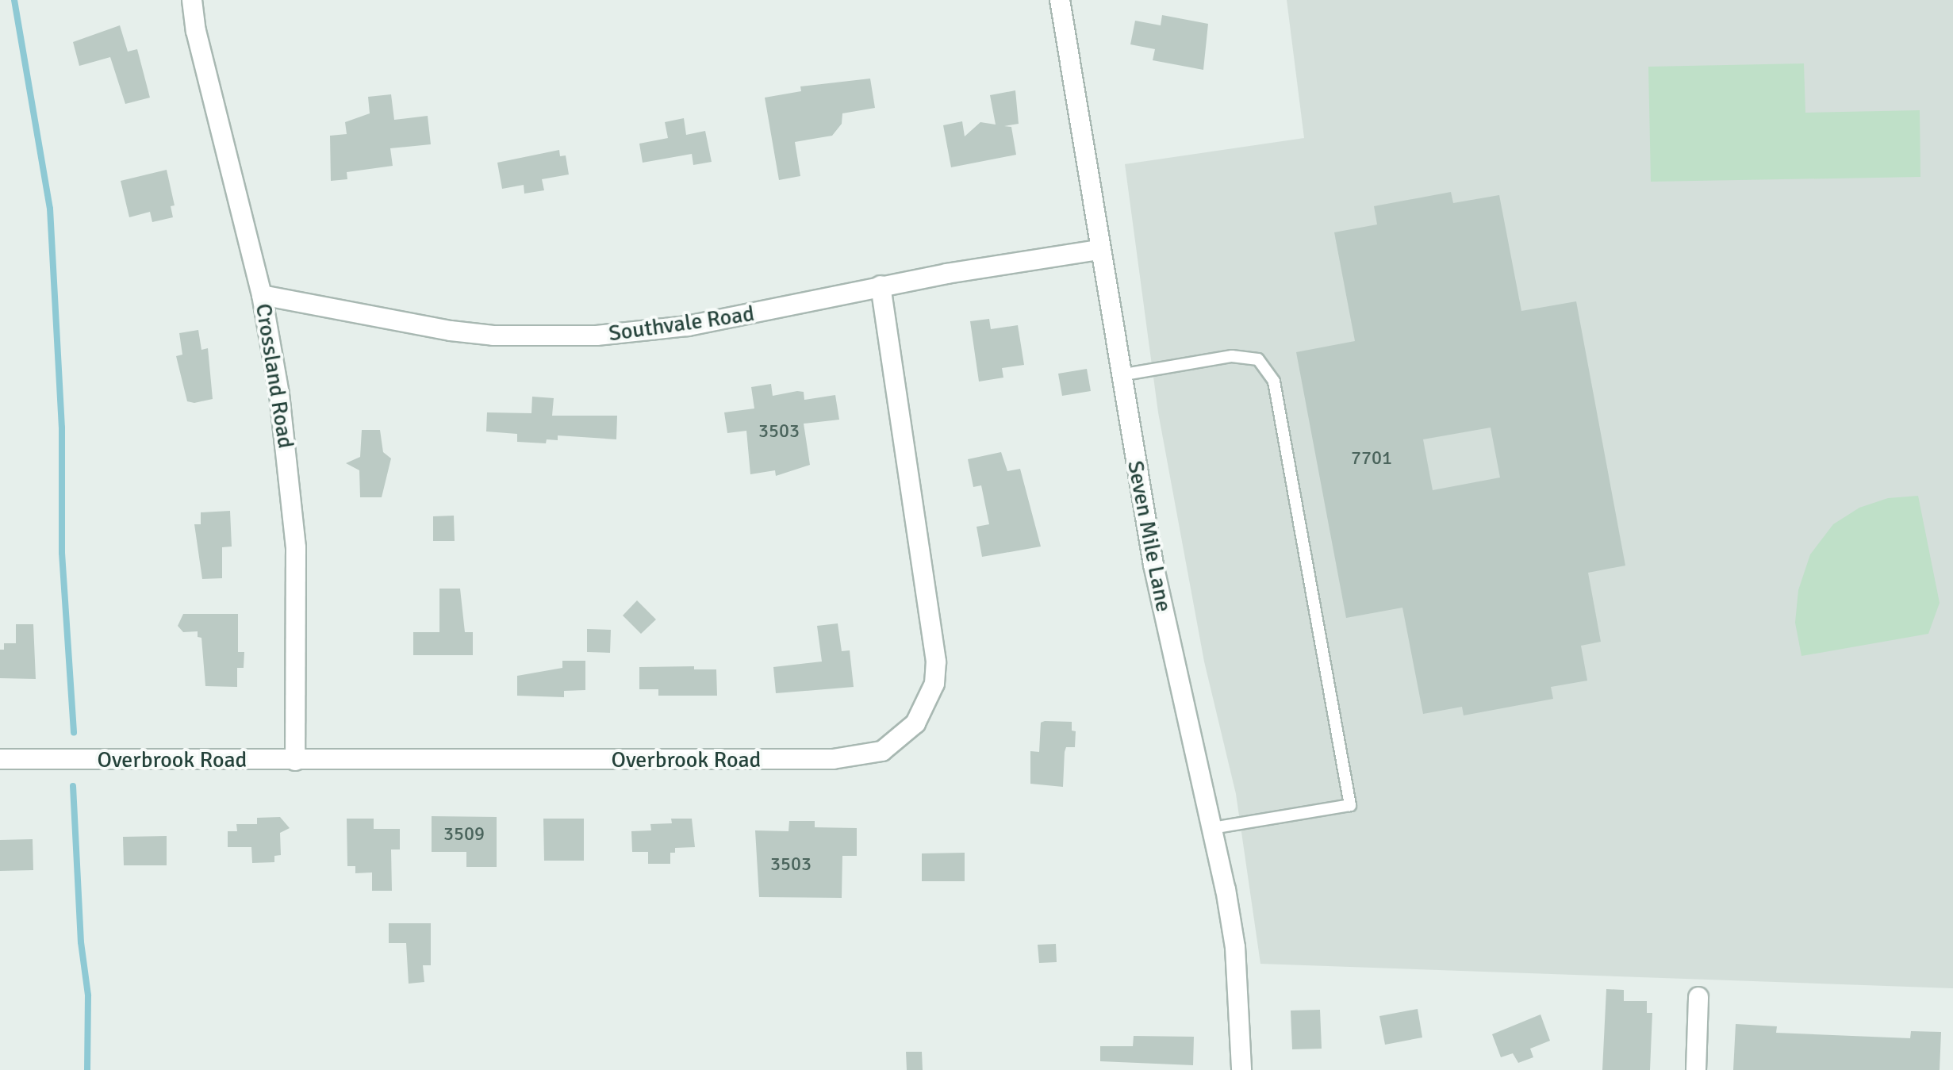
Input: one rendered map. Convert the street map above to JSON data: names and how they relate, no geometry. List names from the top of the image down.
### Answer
{
  "streets": {
    "street": [
      "Southvale Road",
      "Crossland Road",
      "Seven Mile Lane",
      "Overbrook Road"
    ]
  },
  "crossings": [
    ["Southvale Road", "Crossland Road"],
    ["Southvale Road", "Seven Mile Lane"],
    ["Southvale Road", "Overbrook Road"],
    ["Crossland Road", "Overbrook Road"]
  ],
  "house_numbers": [
    "3503",
    "7701",
    "3509",
    "3503"
  ]
}
